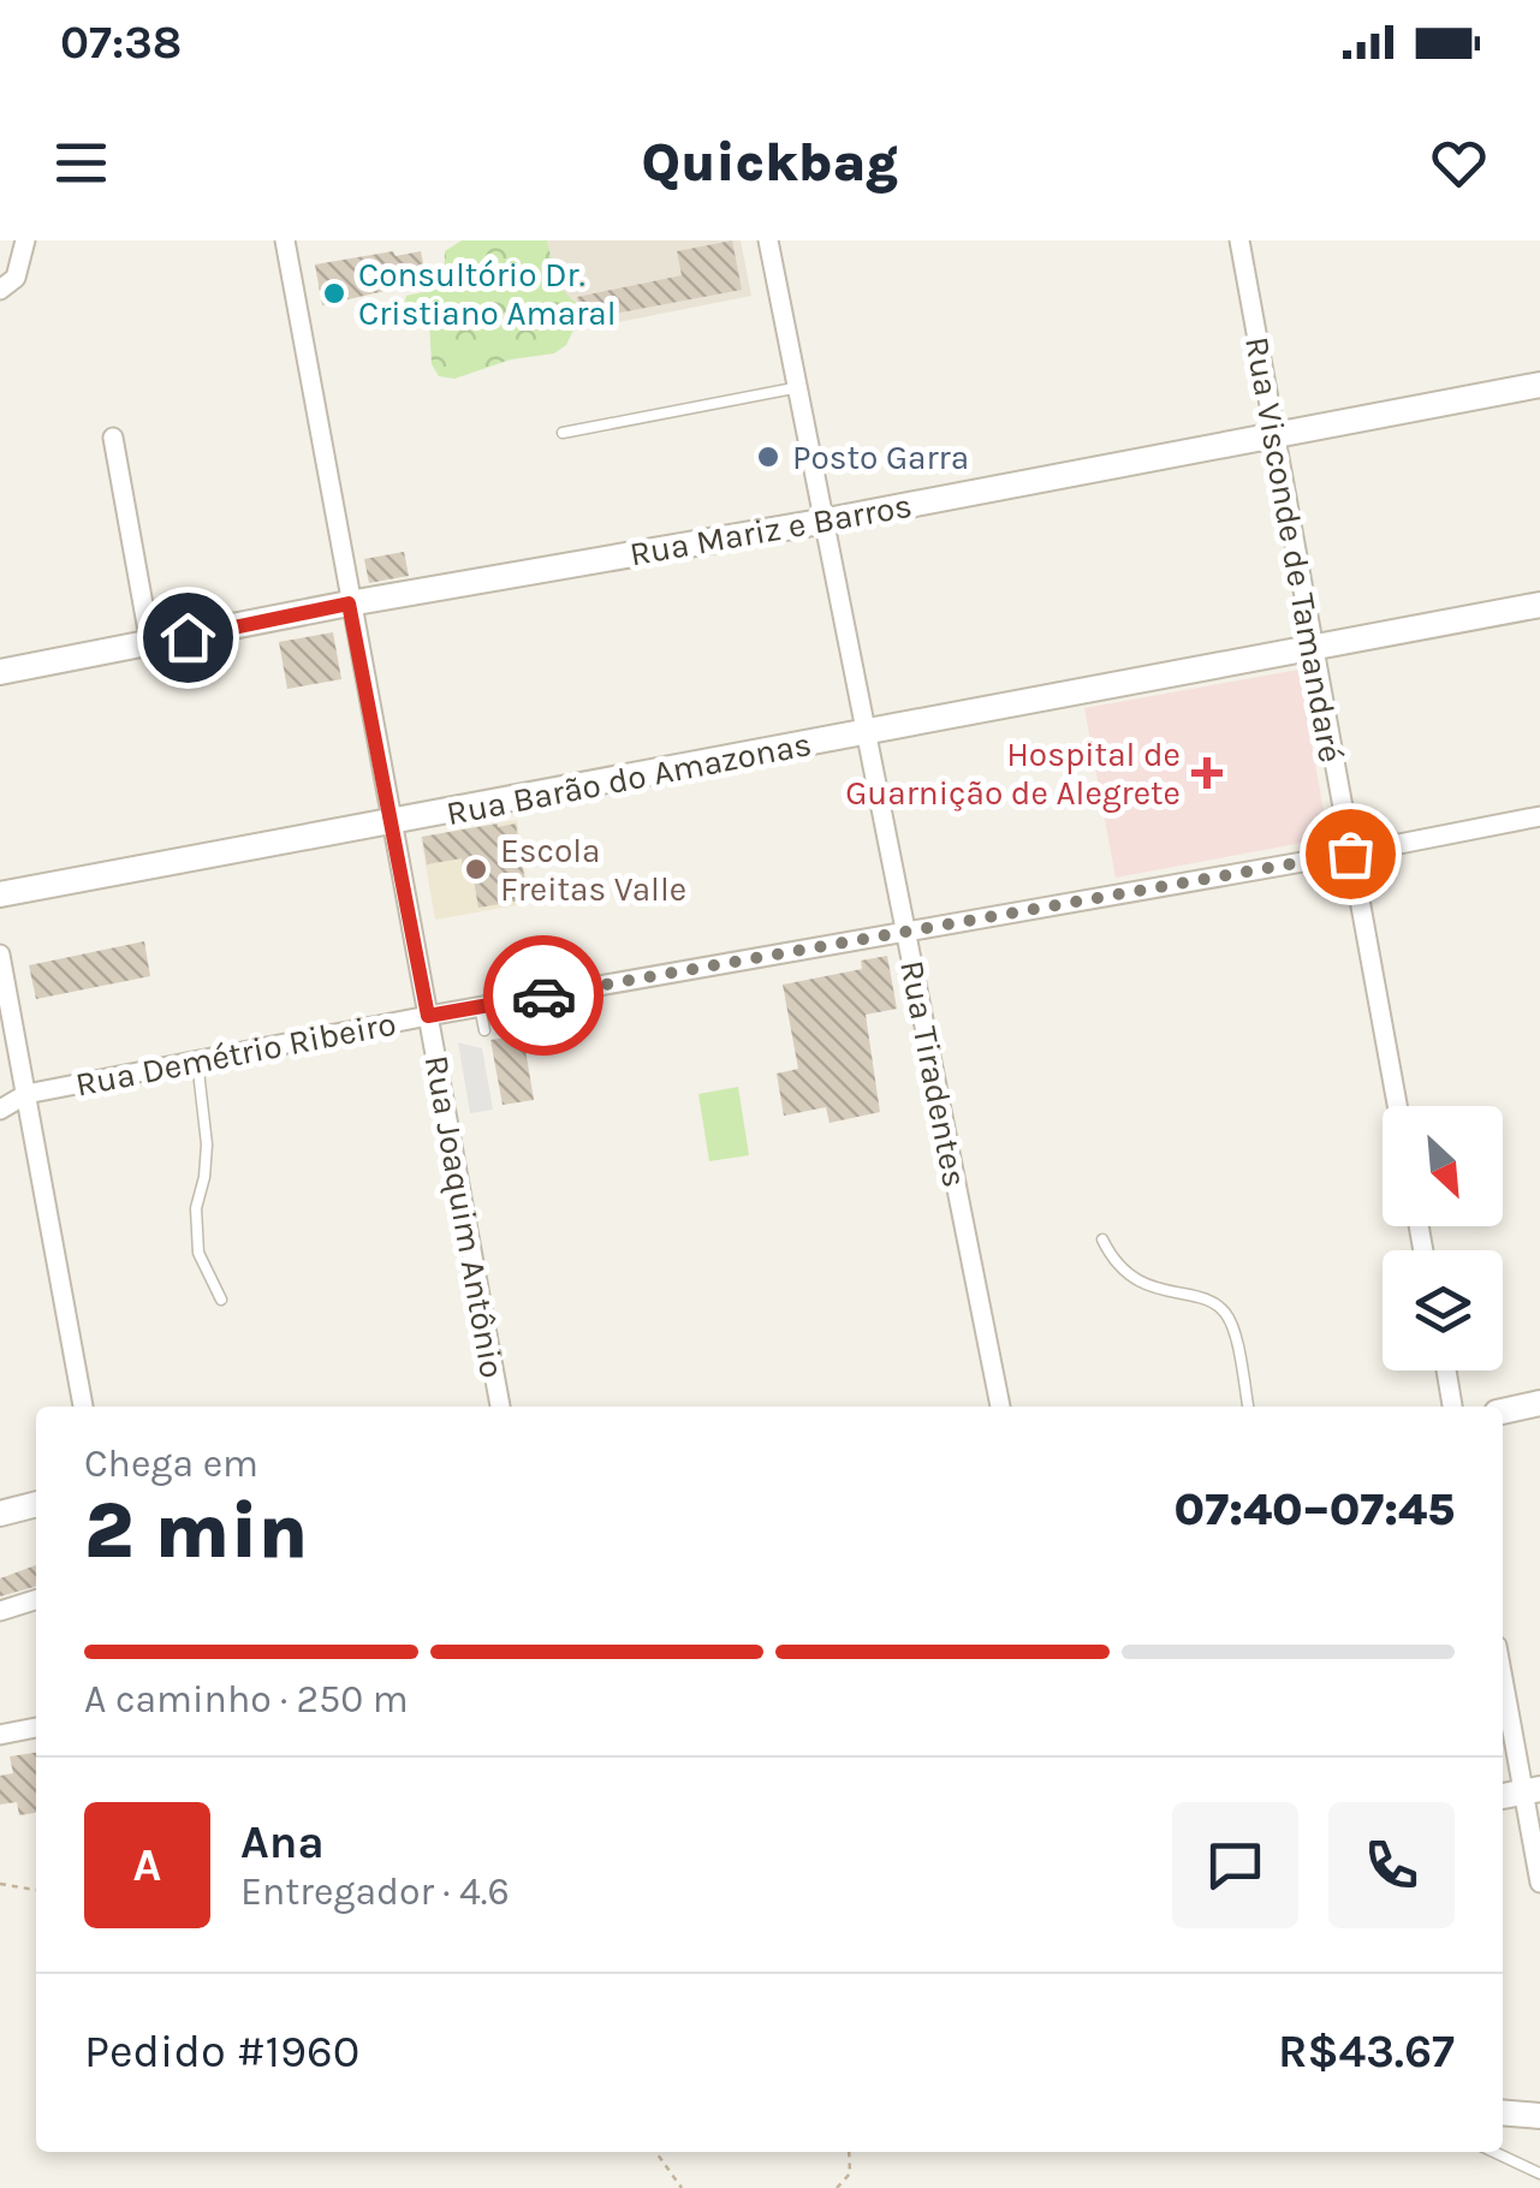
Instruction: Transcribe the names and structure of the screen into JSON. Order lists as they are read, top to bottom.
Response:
{
  "streets": {
    "street": [
      "Rua Mariz e Barros",
      "Rua Visconde de Tamandaré",
      "Rua Barão do Amazonas",
      "Rua Demétrio Ribeiro",
      "Rua Tiradentes",
      "Rua Joaquim Antônio"
    ]
  },
  "crossings": [
    ["Rua Mariz e Barros", "Rua Visconde de Tamandaré"],
    ["Rua Mariz e Barros", "Rua Tiradentes"],
    ["Rua Mariz e Barros", "Rua Joaquim Antônio"],
    ["Rua Visconde de Tamandaré", "Rua Barão do Amazonas"],
    ["Rua Visconde de Tamandaré", "Rua Demétrio Ribeiro"],
    ["Rua Barão do Amazonas", "Rua Tiradentes"],
    ["Rua Barão do Amazonas", "Rua Joaquim Antônio"],
    ["Rua Demétrio Ribeiro", "Rua Tiradentes"],
    ["Rua Demétrio Ribeiro", "Rua Joaquim Antônio"]
  ],
  "places": {
    "other": ["Consultório Dr. Cristiano Amaral", "Posto Garra", "Escola Freitas Valle"],
    "health": ["Hospital de Guarnição de Alegrete"]
  },
  "north": "bottom right",
  "page": {
    "status": "07:38",
    "header": "Quickbag",
    "heading": ["2 min", "Chega em", "07:40–07:45"],
    "panel": [
      "Ana",
      "Entregador · 4.6",
      "Pedido #1960",
      "R$43.67"
    ],
    "bar": "A caminho · 250 m",
    "round": "A"
  }
}
